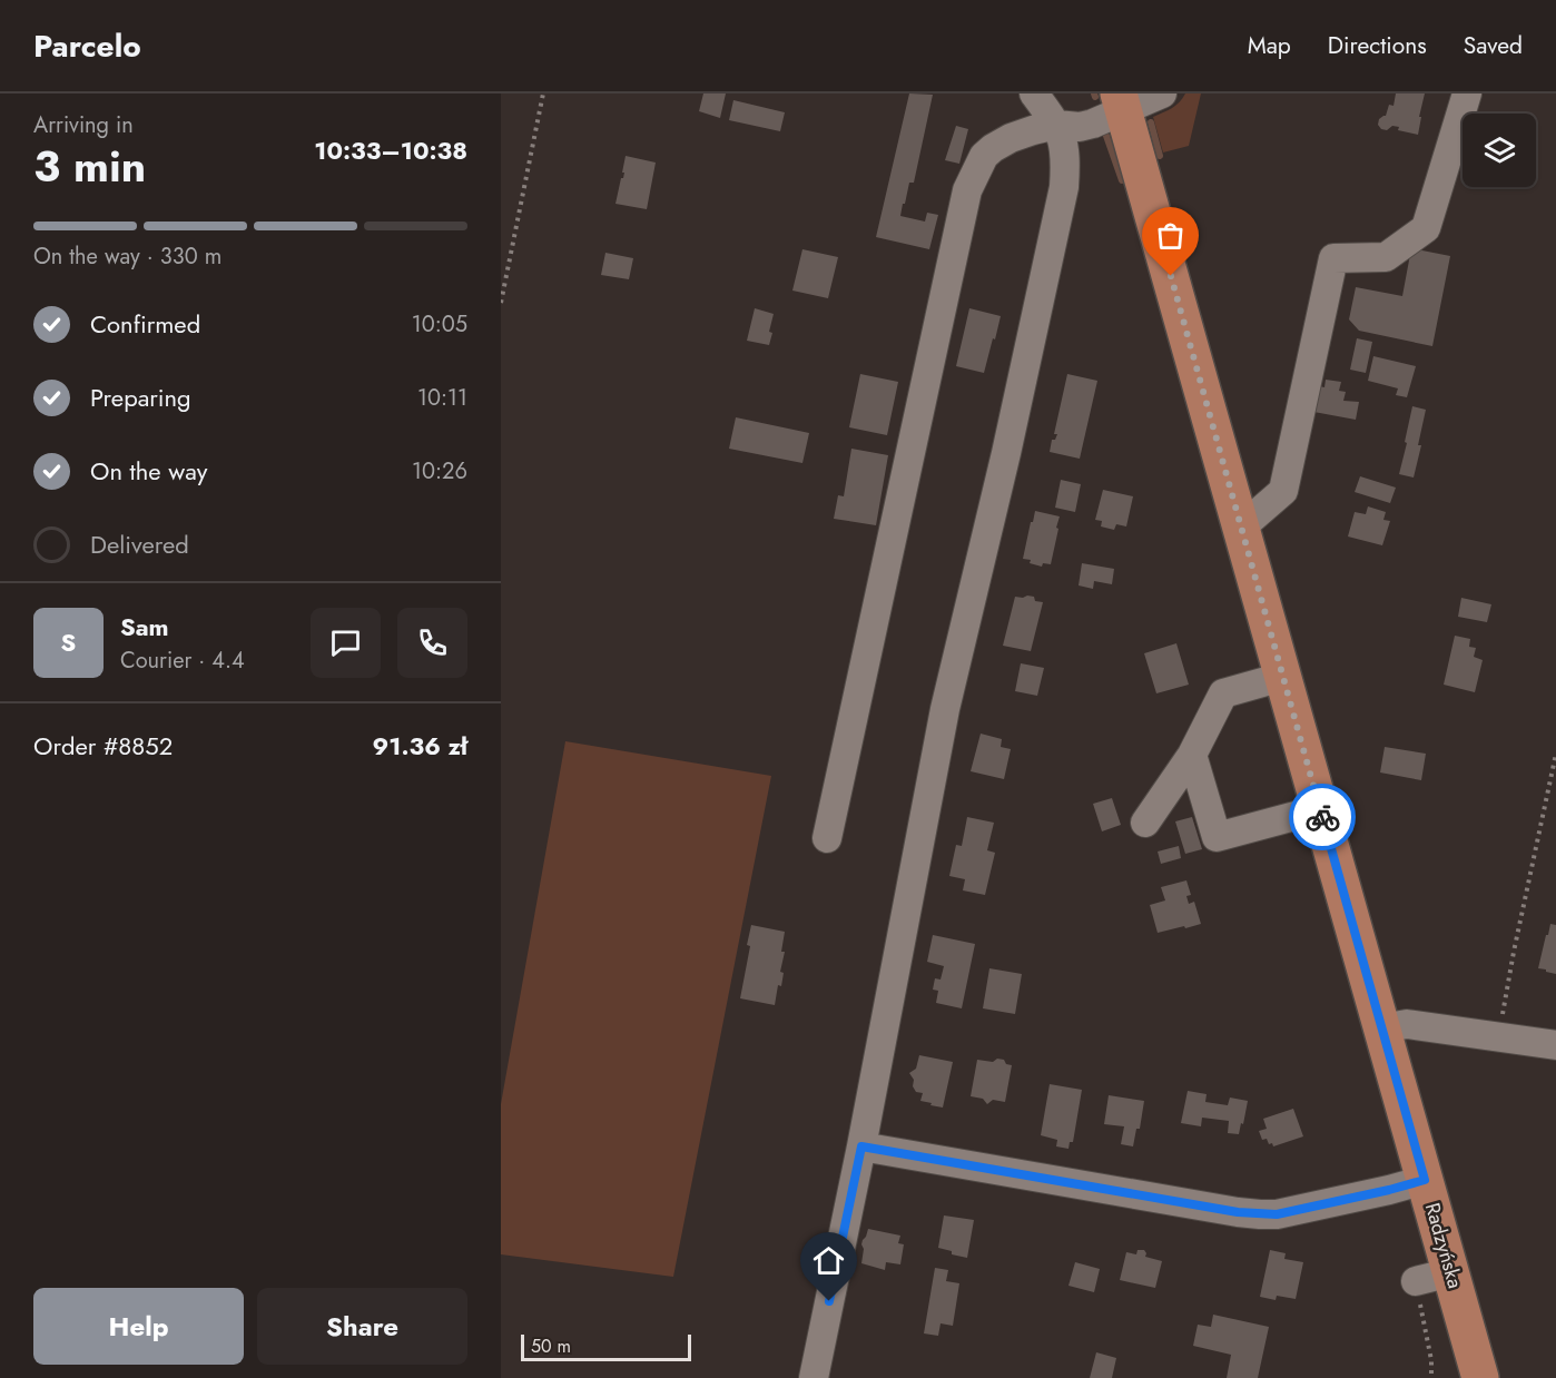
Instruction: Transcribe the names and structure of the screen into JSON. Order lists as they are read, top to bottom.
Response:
{
  "streets": {
    "main road": ["Radzyńska"]
  },
  "scale_bar": "50 m",
  "page": {
    "header": "Parcelo",
    "nav": ["Map", "Directions", "Saved"],
    "heading": ["3 min", "Arriving in", "10:33–10:38"],
    "panel": [
      "Sam",
      "Courier · 4.4",
      "Order #8852",
      "91.36 zł"
    ],
    "bar": "On the way · 330 m",
    "list": [
      ["Confirmed", "10:05"],
      ["Preparing", "10:11"],
      ["On the way", "10:26"],
      "Delivered"
    ],
    "round": "S",
    "buttons": ["Help", "Share"],
    "scale": "50 m"
  }
}
